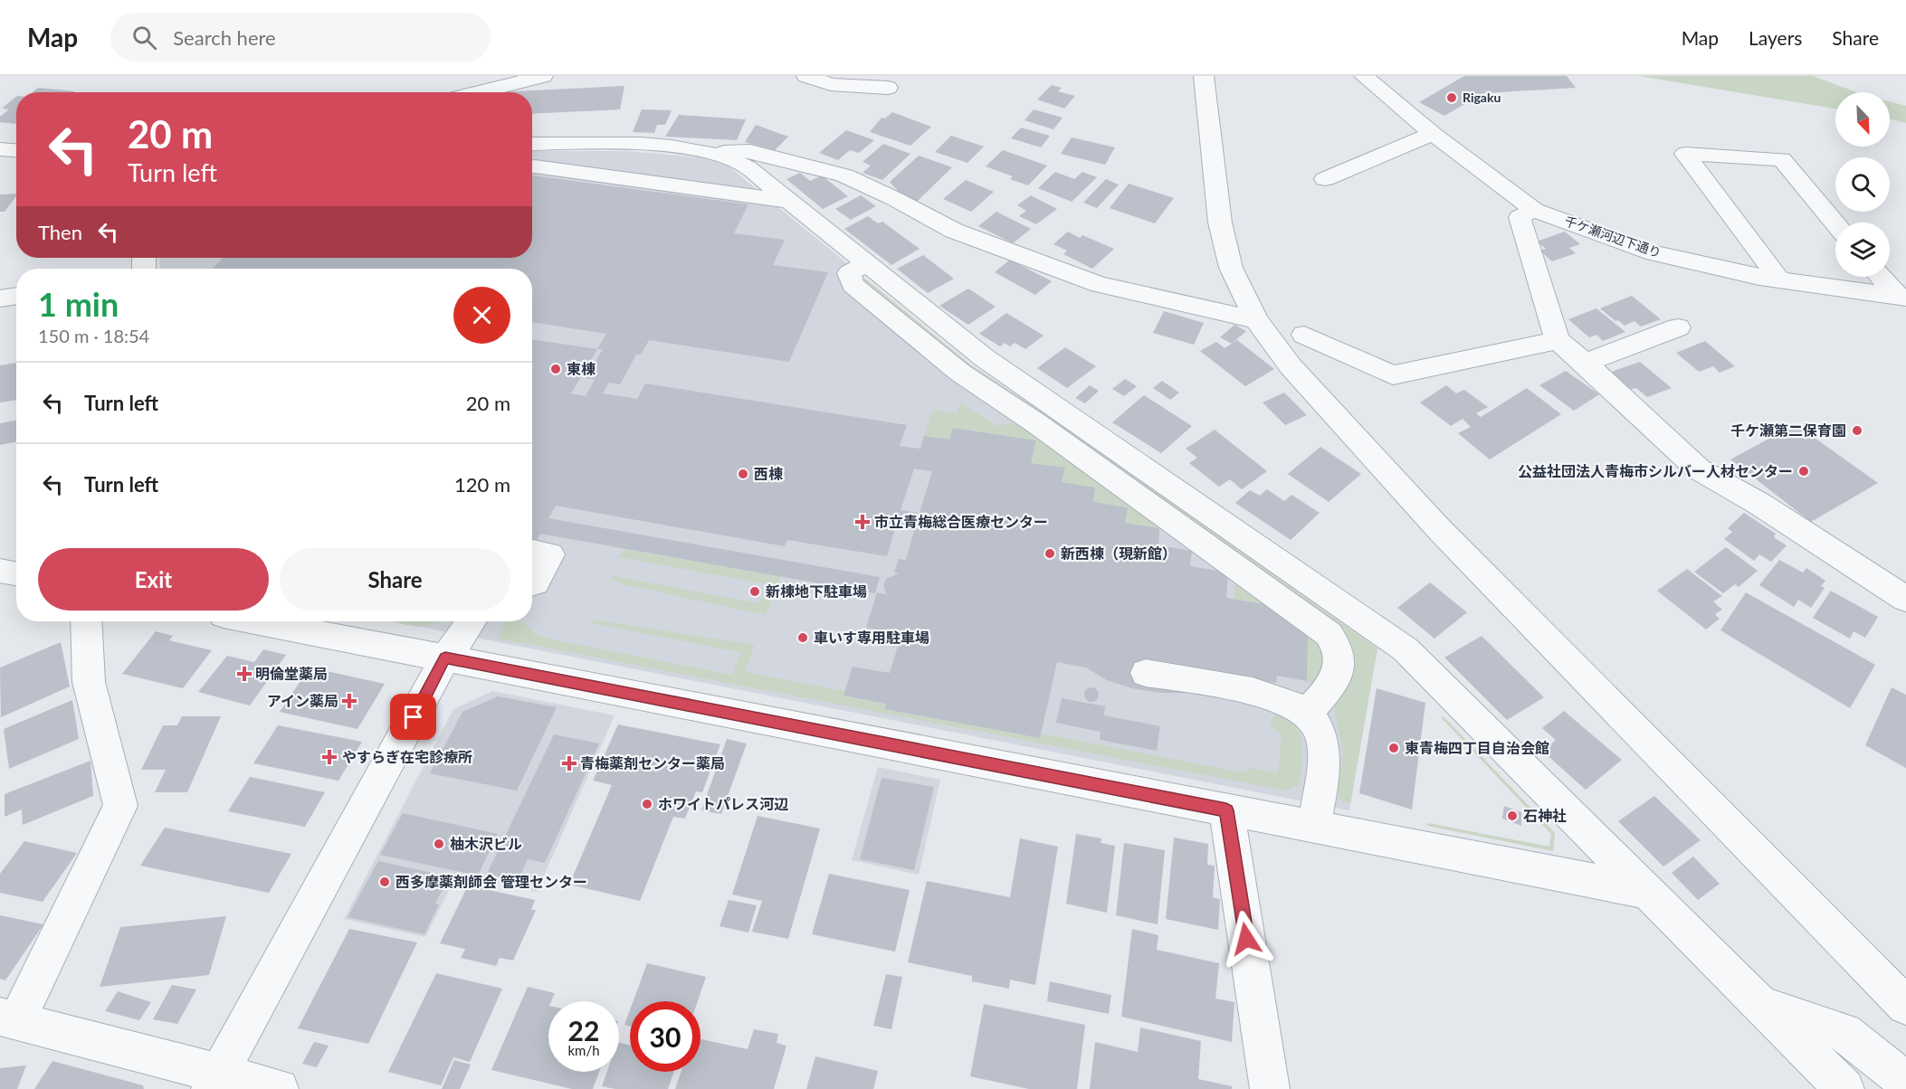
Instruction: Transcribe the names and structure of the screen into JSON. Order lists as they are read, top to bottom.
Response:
{
  "streets": {
    "street": ["千ケ瀬河辺下通り"]
  },
  "places": {
    "other": [
      "Rigaku",
      "東棟",
      "千ケ瀬第二保育園",
      "公益社団法人青梅市シルバー人材センター",
      "西棟",
      "新西棟（現新館）",
      "新棟地下駐車場",
      "車いす専用駐車場",
      "東青梅四丁目自治会館",
      "ホワイトパレス河辺",
      "石神社",
      "柚木沢ビル",
      "西多摩薬剤師会 管理センター"
    ],
    "health": [
      "市立青梅総合医療センター",
      "明倫堂薬局",
      "アイン薬局",
      "やすらぎ在宅診療所",
      "青梅薬剤センター薬局"
    ]
  },
  "north": "bottom right",
  "page": {
    "header": "Map",
    "search": "Search here",
    "nav": ["Map", "Layers", "Share"],
    "turn": ["20 m", "Turn left"],
    "then": "Then",
    "heading": ["1 min", "150 m · 18:54"],
    "list": [
      {
        "name": "Turn left",
        "value": "20 m"
      },
      {
        "name": "Turn left",
        "value": "120 m"
      }
    ],
    "buttons": ["Exit", "Share"],
    "speed": "22 km/h",
    "limit": "30"
  }
}
